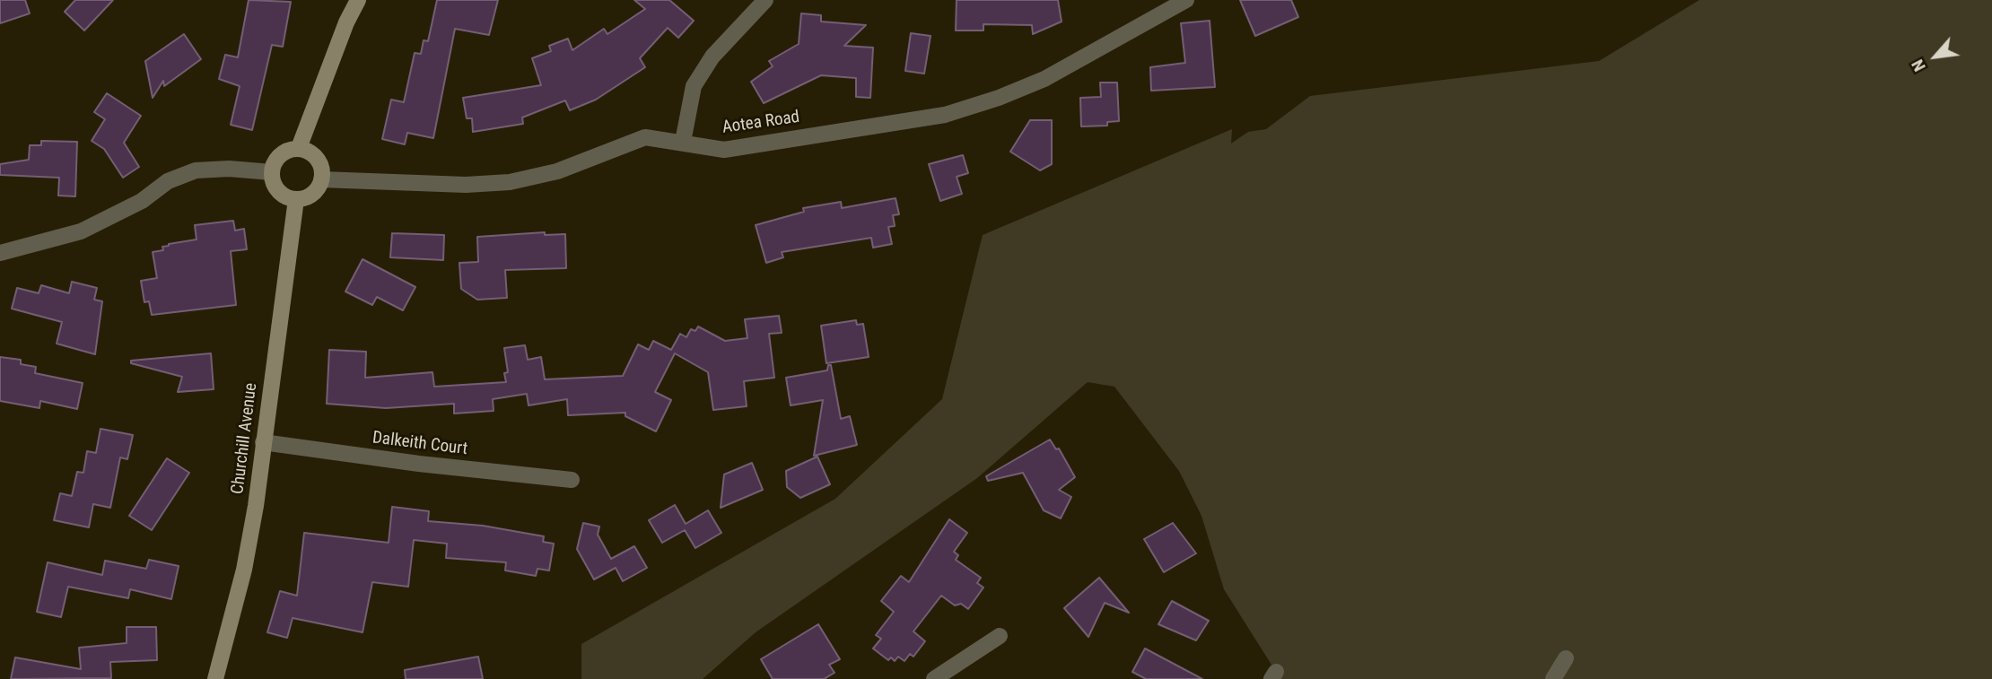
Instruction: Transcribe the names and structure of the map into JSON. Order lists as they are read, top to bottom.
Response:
{
  "streets": {
    "street": ["Aotea Road", "Churchill Avenue", "Dalkeith Court"]
  },
  "crossings": [
    ["Aotea Road", "Churchill Avenue"],
    ["Churchill Avenue", "Dalkeith Court"]
  ],
  "north": "bottom left"
}
